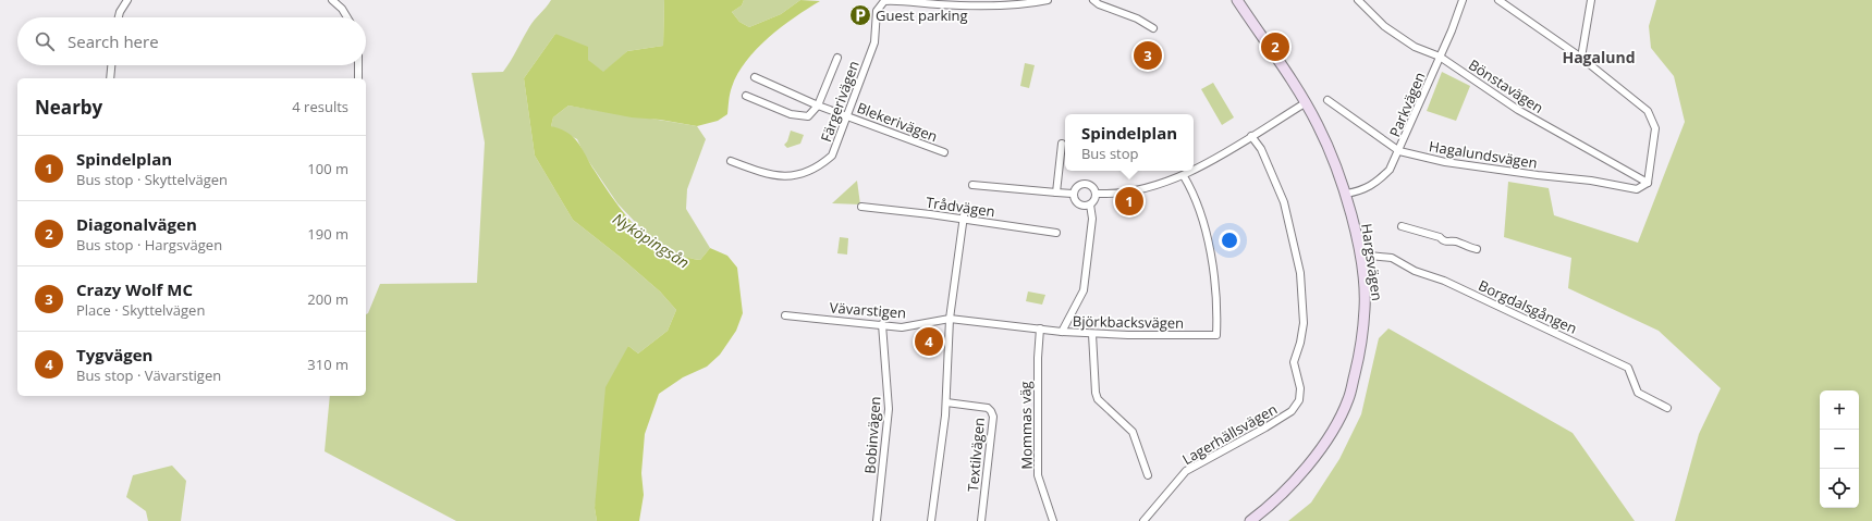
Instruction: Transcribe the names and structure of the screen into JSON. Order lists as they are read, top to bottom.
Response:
{
  "streets": {
    "street": [
      "Bönstavägen",
      "Färgerivägen",
      "Parkvägen",
      "Blekerivägen",
      "Hagalundsvägen",
      "Trådvägen",
      "Hargsvägen",
      "Borgdalsgången",
      "Vävarstigen",
      "Björkbacksvägen",
      "Mommas väg",
      "Lagerhällsvägen",
      "Bobinvägen",
      "Textilvägen"
    ]
  },
  "crossings": [
    ["Bönstavägen", "Parkvägen"],
    ["Bönstavägen", "Hagalundsvägen"],
    ["Färgerivägen", "Blekerivägen"],
    ["Parkvägen", "Hagalundsvägen"],
    ["Parkvägen", "Hargsvägen"],
    ["Hargsvägen", "Borgdalsgången"],
    ["Vävarstigen", "Björkbacksvägen"],
    ["Vävarstigen", "Mommas väg"],
    ["Vävarstigen", "Bobinvägen"],
    ["Björkbacksvägen", "Mommas väg"]
  ],
  "districts": ["Hagalund"],
  "water": ["Nyköpingsån"],
  "places": {
    "parking": ["Guest parking"]
  },
  "page": {
    "search": "Search here",
    "pins": [
      "2",
      "3",
      "1",
      "4"
    ],
    "heading": ["Nearby", "4 results"],
    "popup": ["Spindelplan", "Bus stop"],
    "list": [
      {
        "mark": "1",
        "name": "Spindelplan",
        "note": "Bus stop · Skyttelvägen",
        "value": "100 m"
      },
      {
        "mark": "2",
        "name": "Diagonalvägen",
        "note": "Bus stop · Hargsvägen",
        "value": "190 m"
      },
      {
        "mark": "3",
        "name": "Crazy Wolf MC",
        "note": "Place · Skyttelvägen",
        "value": "200 m"
      },
      {
        "mark": "4",
        "name": "Tygvägen",
        "note": "Bus stop · Vävarstigen",
        "value": "310 m"
      }
    ],
    "map_buttons": ["+", "−"]
  }
}
